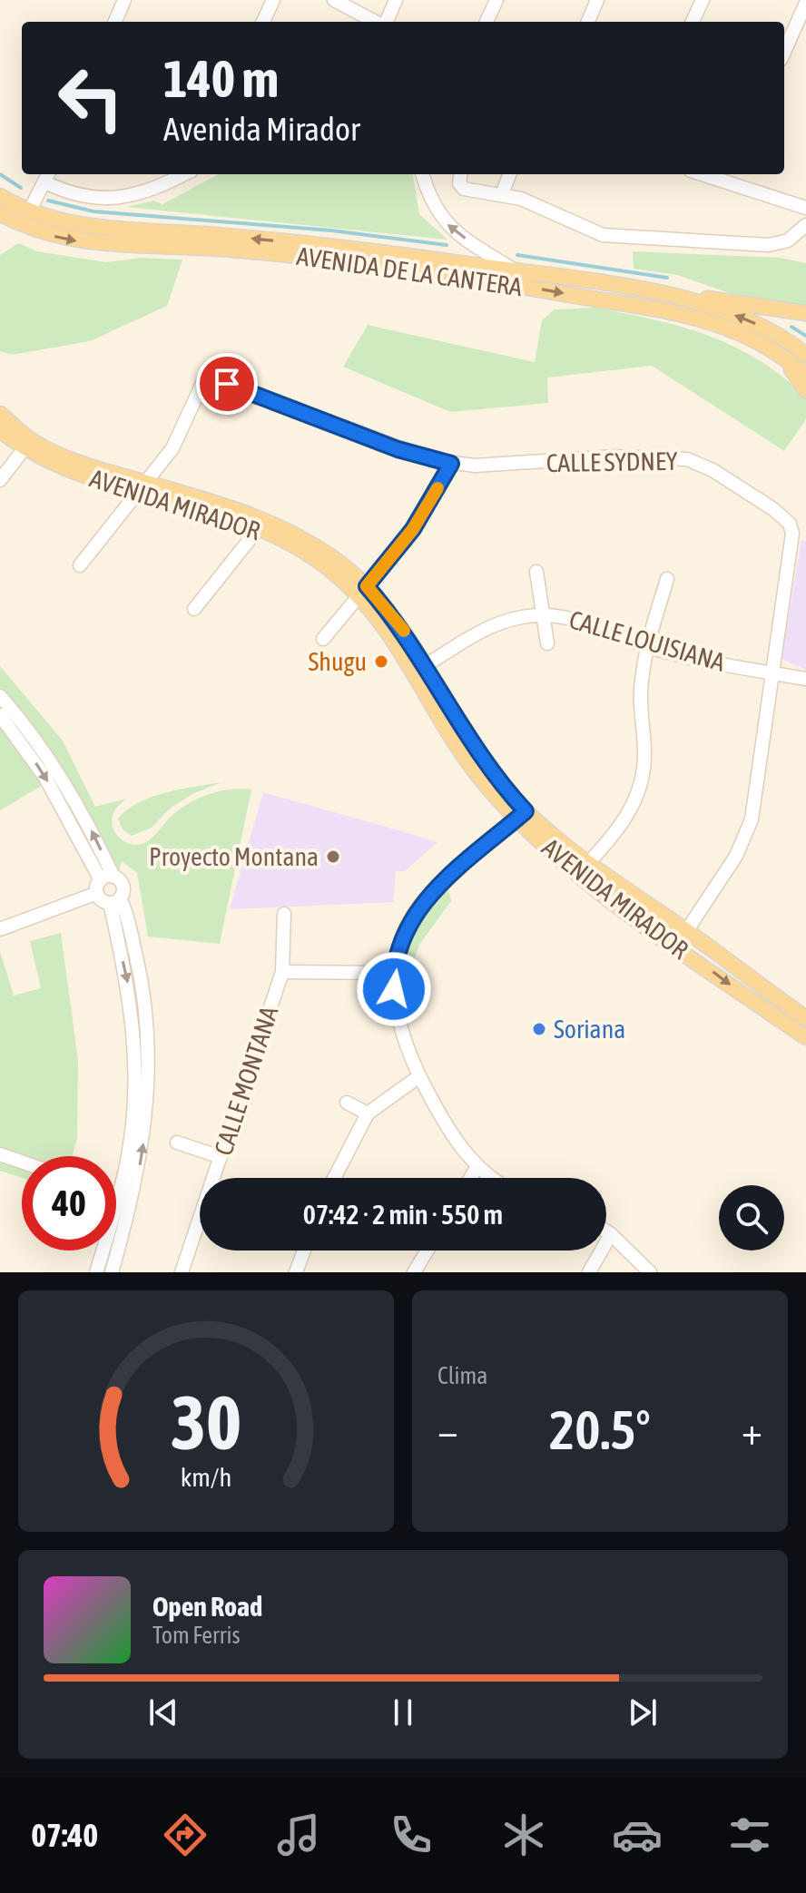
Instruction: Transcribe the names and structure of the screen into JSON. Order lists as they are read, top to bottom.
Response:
{
  "streets": {
    "main road": ["AVENIDA DE LA CANTERA", "AVENIDA MIRADOR"],
    "street": ["CALLE SYDNEY", "CALLE LOUISIANA", "CALLE MONTANA"]
  },
  "crossings": [
    ["CALLE SYDNEY", "AVENIDA MIRADOR"],
    ["CALLE SYDNEY", "CALLE LOUISIANA"],
    ["AVENIDA MIRADOR", "CALLE LOUISIANA"]
  ],
  "places": ["Shugu", "Proyecto Montana", "Soriana"],
  "page": {
    "turn": ["140 m", "Avenida Mirador"],
    "limit": "40",
    "trip": "07:42 · 2 min · 550 m",
    "tile": "Clima",
    "heat": ["−", "20.5°", "+"],
    "song": ["Open Road", "Tom Ferris"],
    "tabs": "07:40",
    "gauge": ["30", "km/h"]
  }
}
